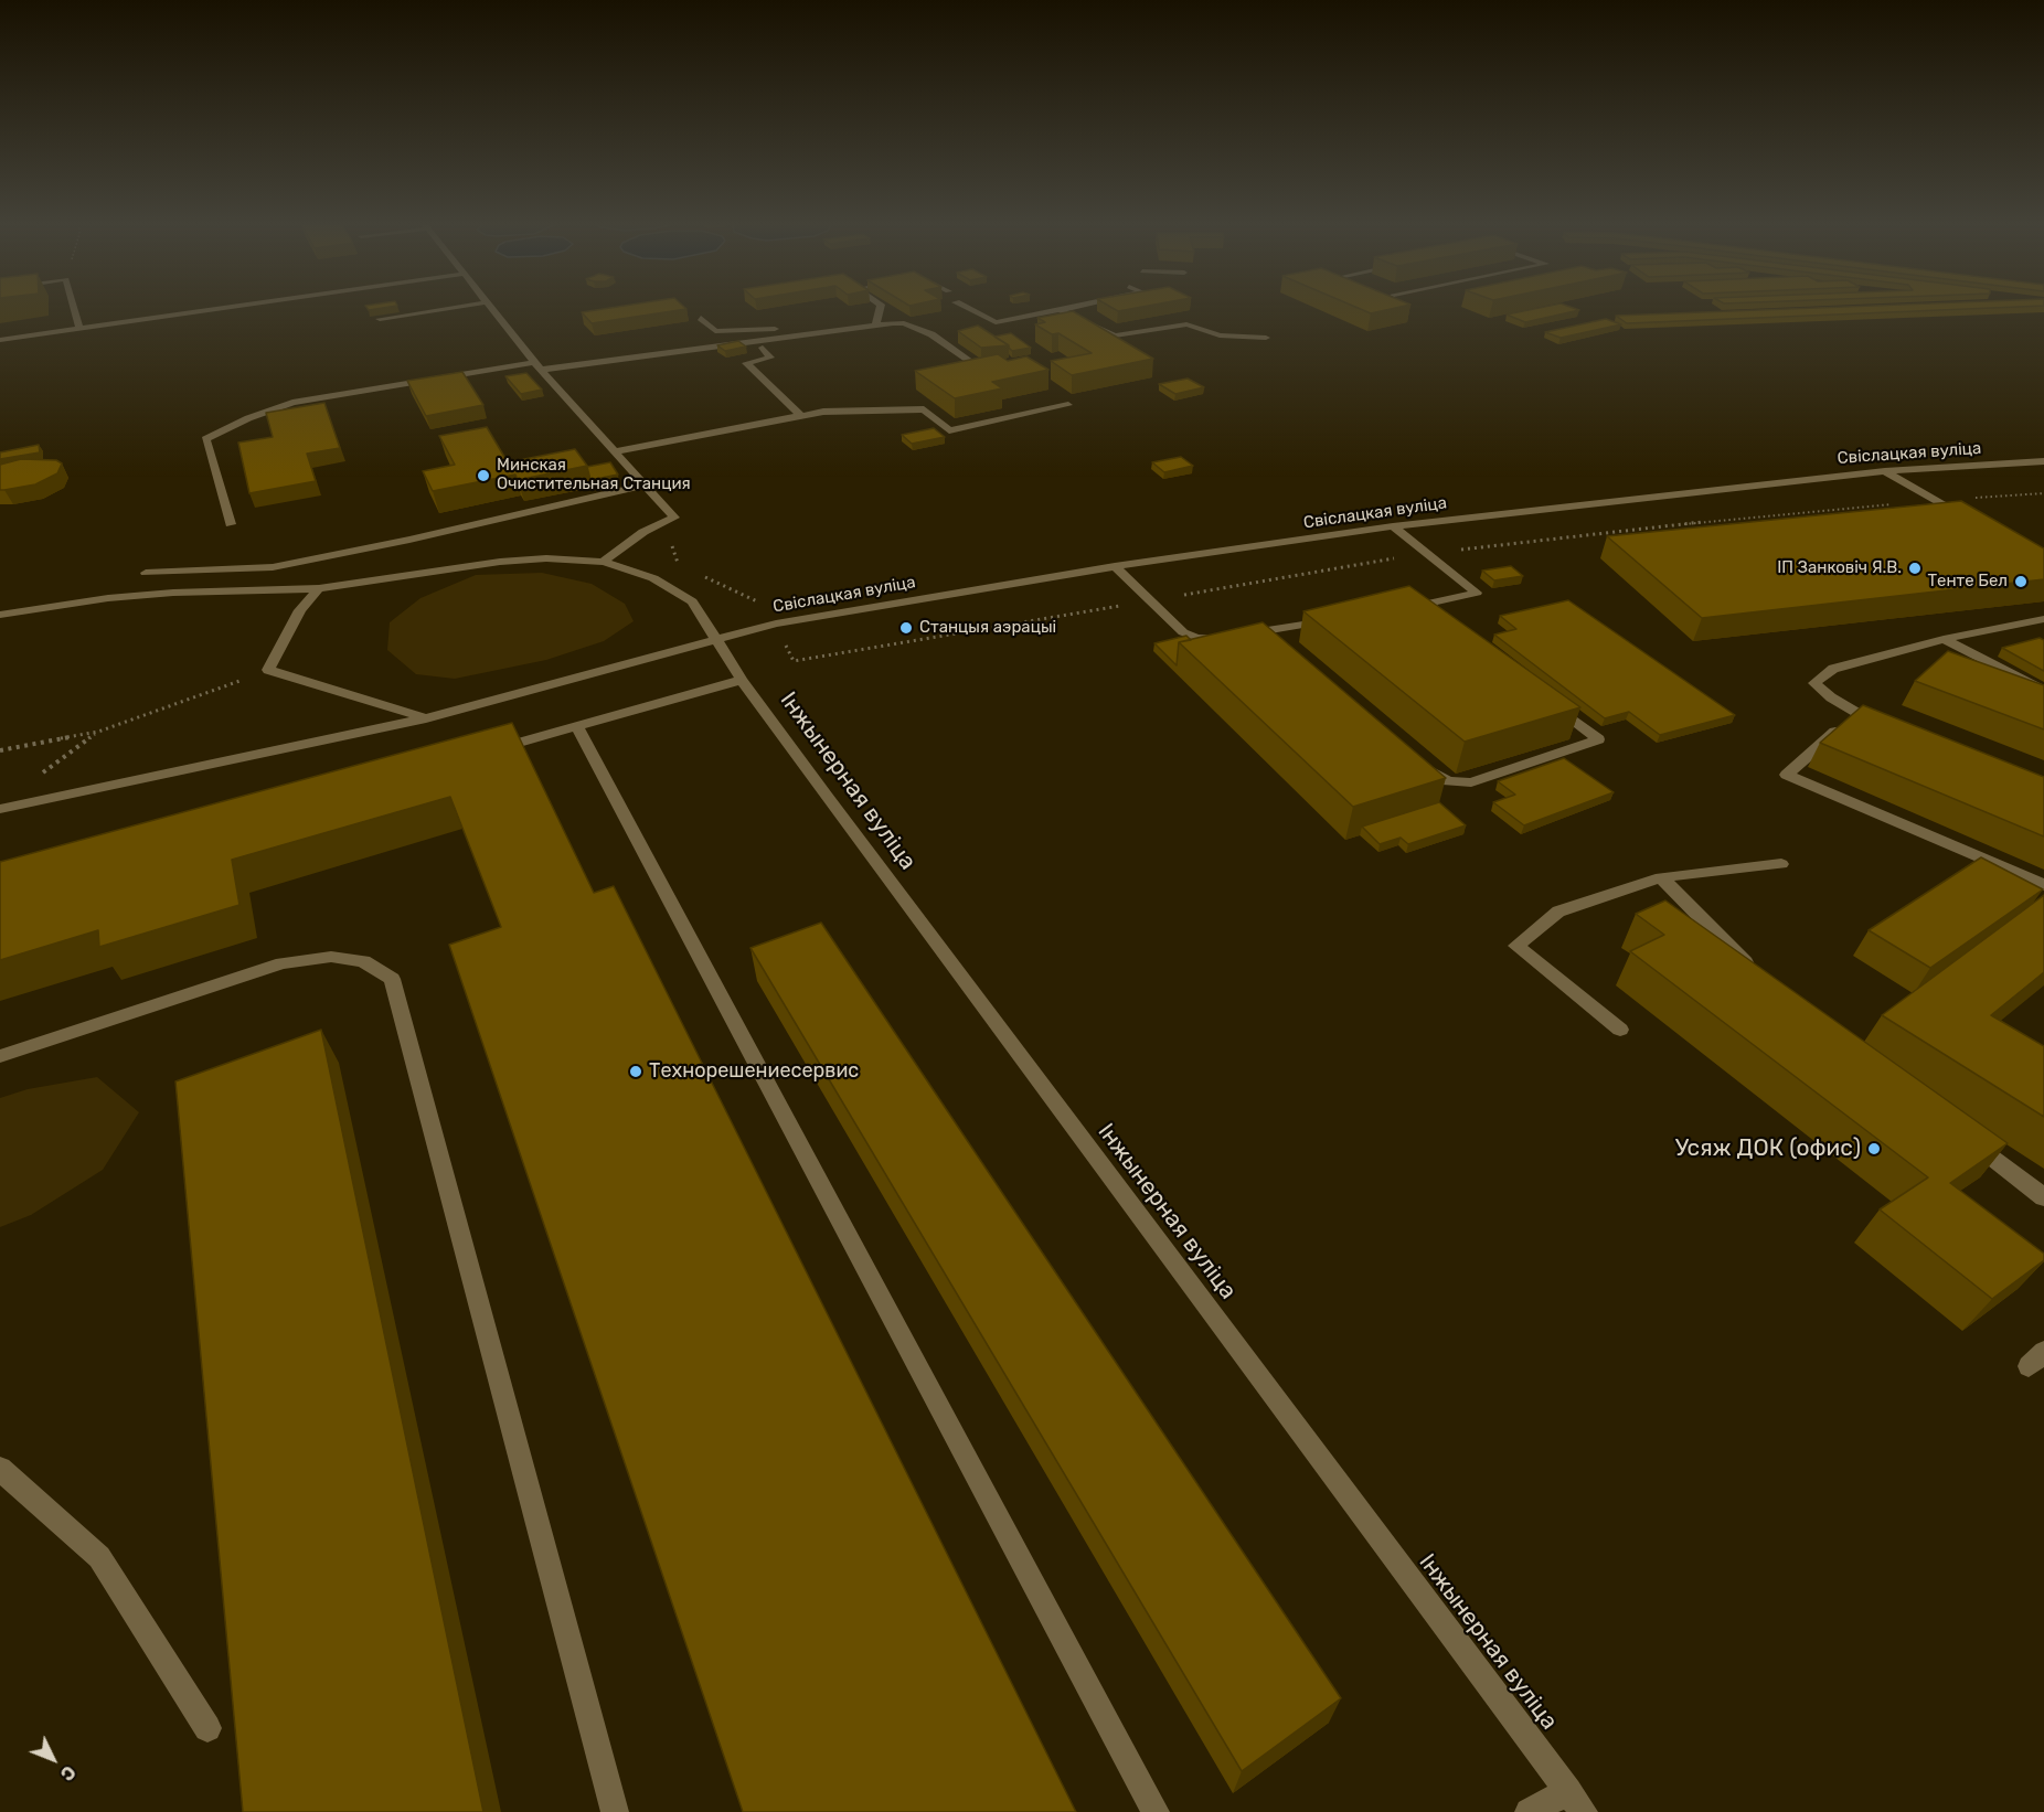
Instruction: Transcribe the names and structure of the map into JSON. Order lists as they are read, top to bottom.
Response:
{
  "streets": {
    "street": ["Свіслацкая вуліца", "Інжынерная вуліца"]
  },
  "crossings": [
    ["Свіслацкая вуліца", "Інжынерная вуліца"]
  ],
  "places": [
    "Минская Очистительная Станция",
    "ІП Занковіч Я.В.",
    "Тенте Бел",
    "Станцыя аэрацыі",
    "Технорешениесервис",
    "Усяж ДОК (офис)"
  ],
  "north": "bottom right"
}
